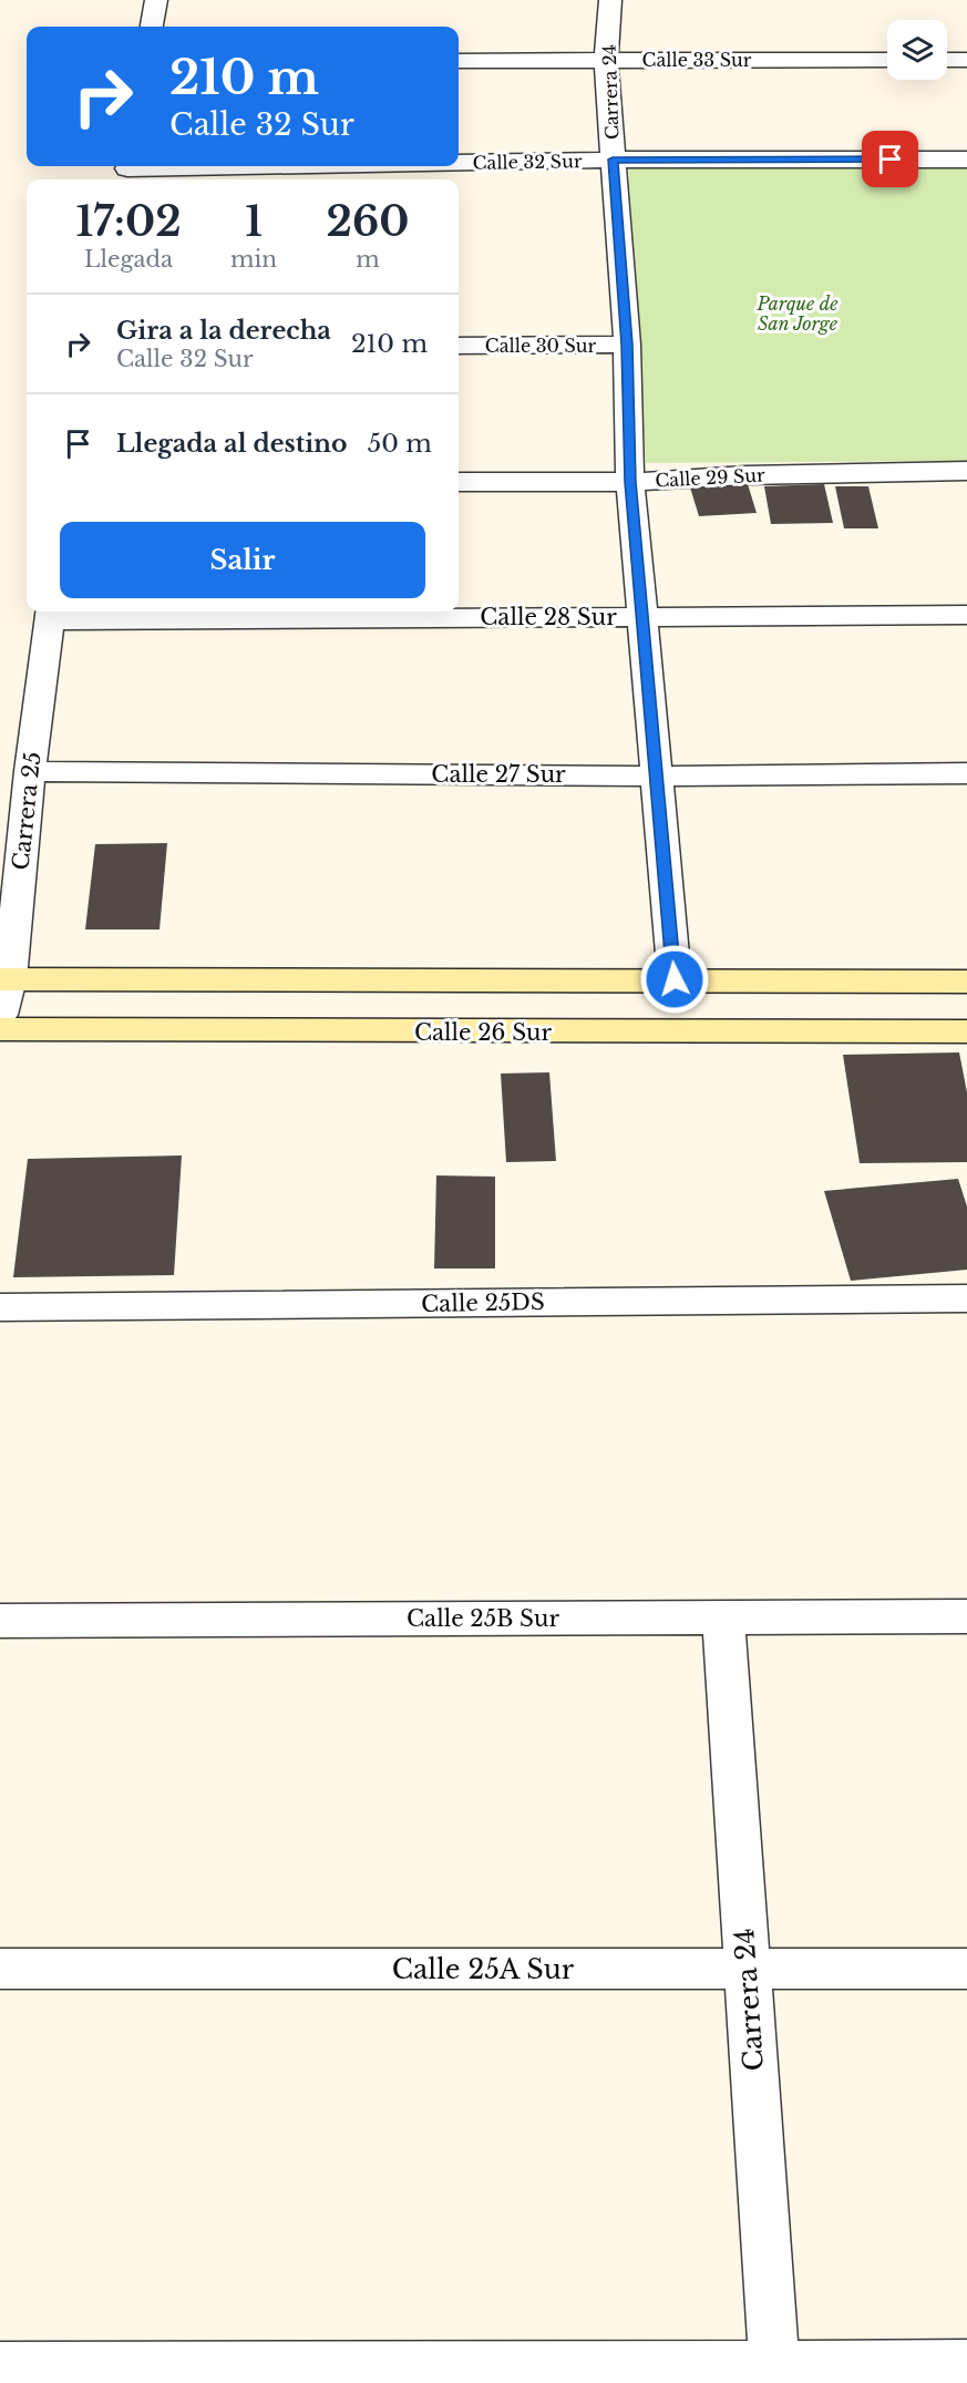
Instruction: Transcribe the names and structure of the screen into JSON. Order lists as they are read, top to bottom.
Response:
{
  "streets": {
    "street": [
      "Calle 33 Sur",
      "Carrera 24",
      "Calle 32 Sur",
      "Calle 30 Sur",
      "Calle 29 Sur",
      "Calle 28 Sur",
      "Calle 27 Sur",
      "Carrera 25",
      "Calle 26 Sur",
      "Calle 25DS",
      "Calle 25B Sur",
      "Calle 25A Sur"
    ]
  },
  "crossings": [
    ["Calle 33 Sur", "Carrera 24"],
    ["Carrera 24", "Calle 32 Sur"],
    ["Carrera 24", "Calle 30 Sur"],
    ["Carrera 24", "Calle 29 Sur"],
    ["Carrera 24", "Calle 28 Sur"],
    ["Carrera 24", "Calle 27 Sur"],
    ["Carrera 24", "Calle 25B Sur"],
    ["Carrera 24", "Calle 25A Sur"],
    ["Calle 28 Sur", "Carrera 25"],
    ["Calle 27 Sur", "Carrera 25"]
  ],
  "parks": ["Parque de San Jorge"],
  "page": {
    "turn": ["210 m", "Calle 32 Sur"],
    "eta": [
      "17:02",
      "Llegada",
      "1",
      "min",
      "260",
      "m"
    ],
    "list": [
      {
        "name": "Gira a la derecha",
        "note": "Calle 32 Sur",
        "value": "210 m"
      },
      {
        "name": "Llegada al destino",
        "value": "50 m"
      }
    ],
    "buttons": "Salir"
  }
}
